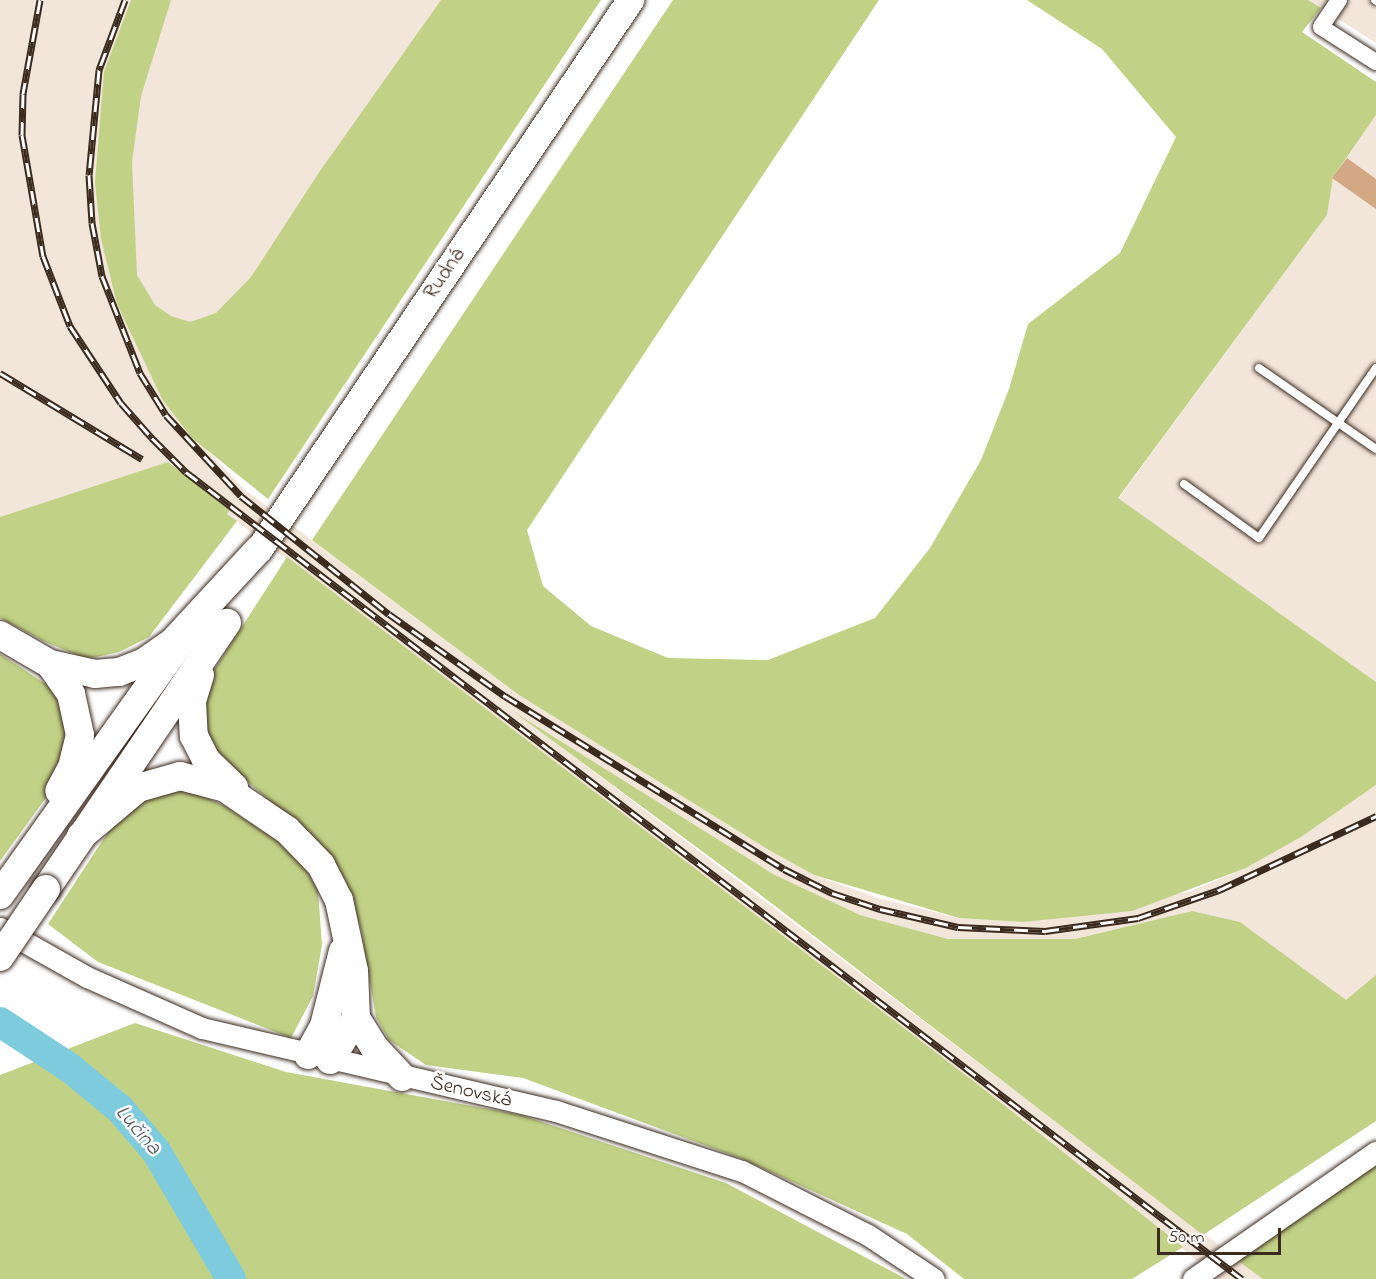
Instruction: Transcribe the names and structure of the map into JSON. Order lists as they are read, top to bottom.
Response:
{
  "streets": {
    "main road": ["Rudná"],
    "street": ["Šenovská"]
  },
  "water": ["Lučina"],
  "scale_bar": "50 m"
}
